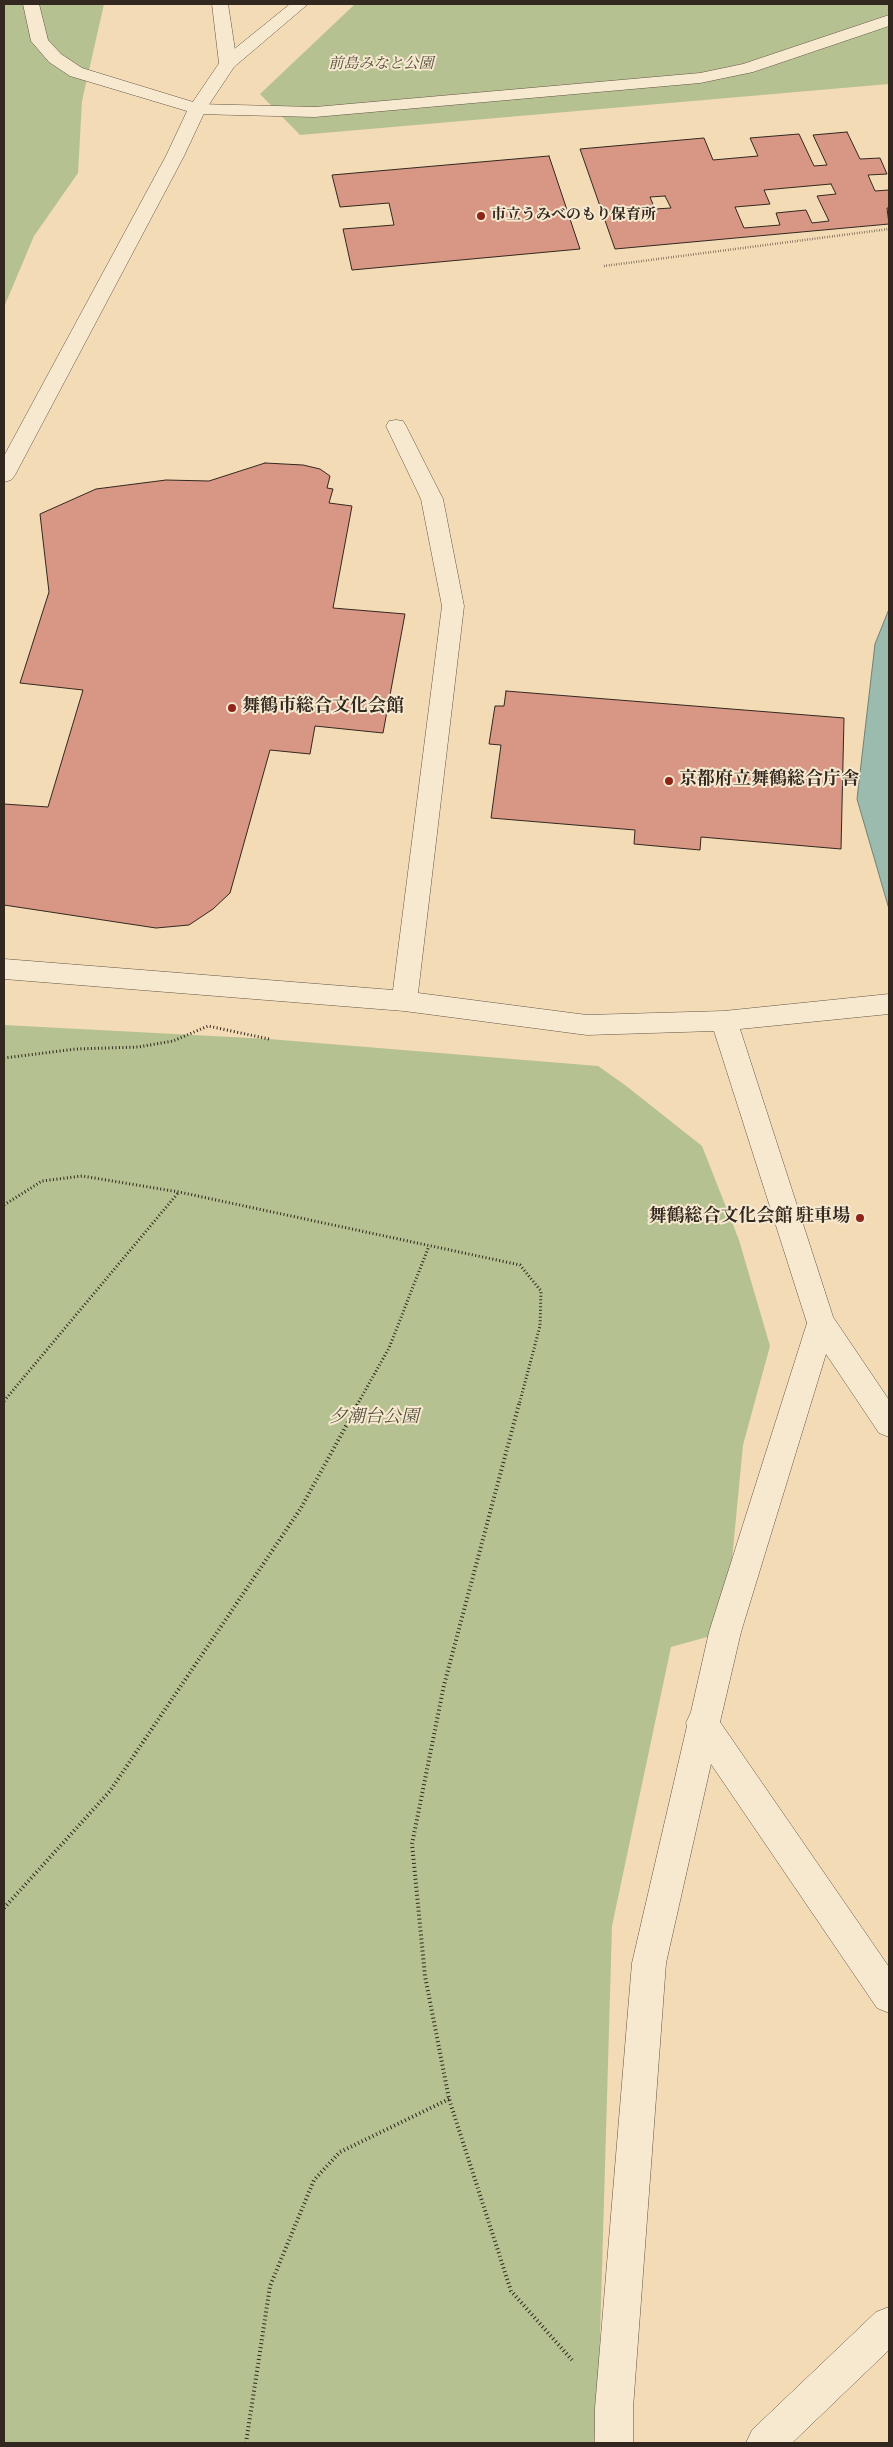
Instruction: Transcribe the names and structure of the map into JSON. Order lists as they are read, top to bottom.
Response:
{
  "parks": ["前島みなと公園", "夕潮台公園"],
  "places": [
    "市立うみべのもり保育所",
    "舞鶴市総合文化会館",
    "京都府立舞鶴総合庁舎",
    "舞鶴総合文化会館 駐車場"
  ]
}
